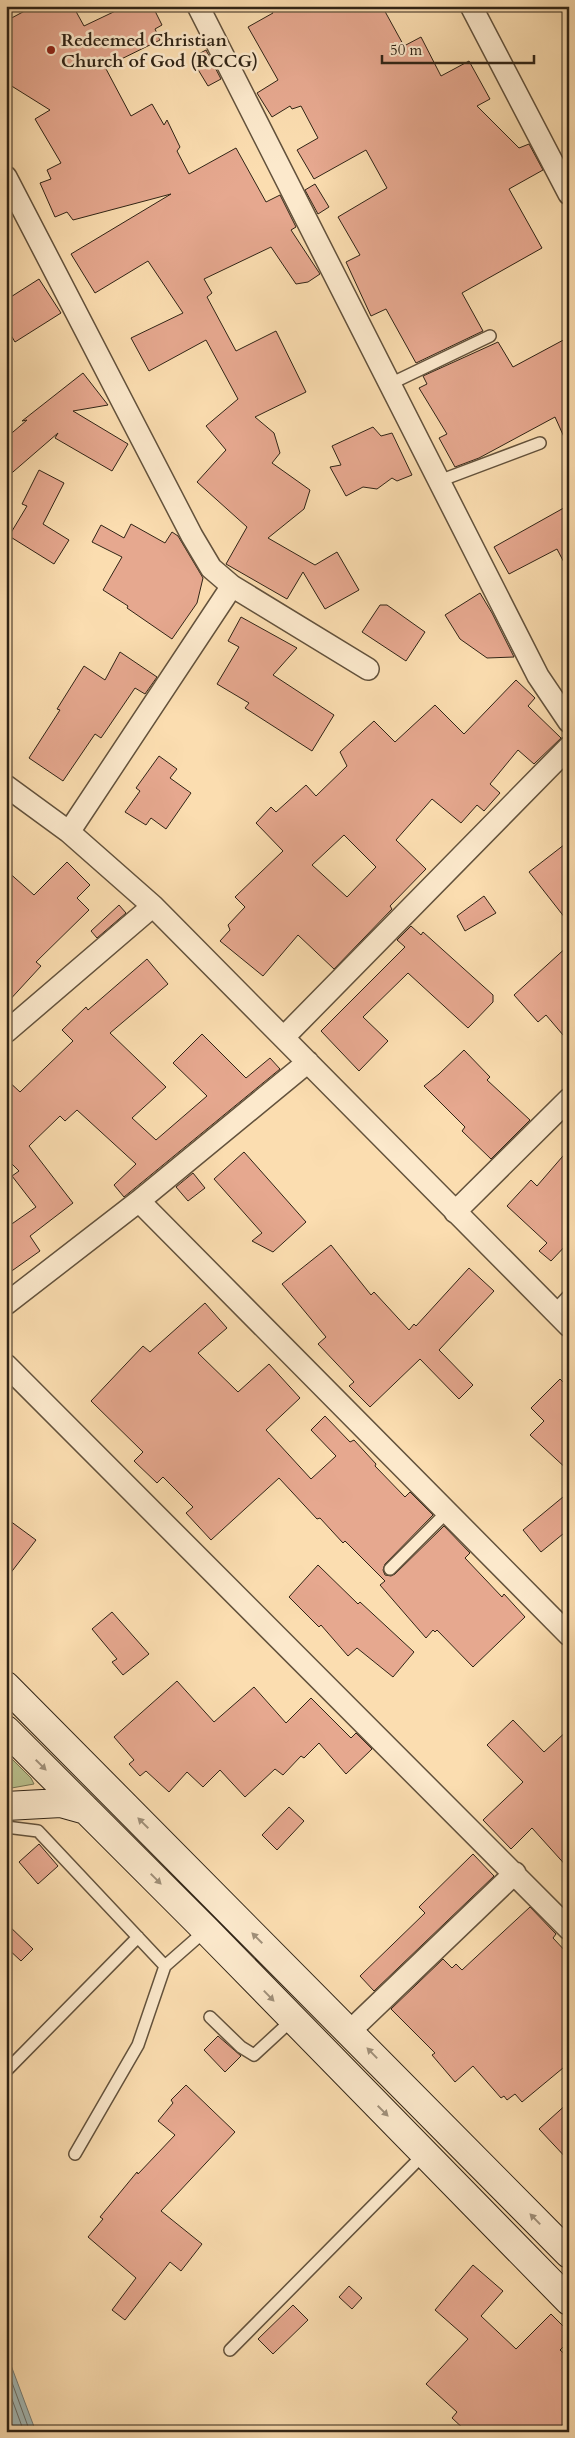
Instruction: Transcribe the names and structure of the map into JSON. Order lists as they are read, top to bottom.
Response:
{
  "places": ["Redeemed Christian Church of God (RCCG)"],
  "scale_bar": "50 m"
}
